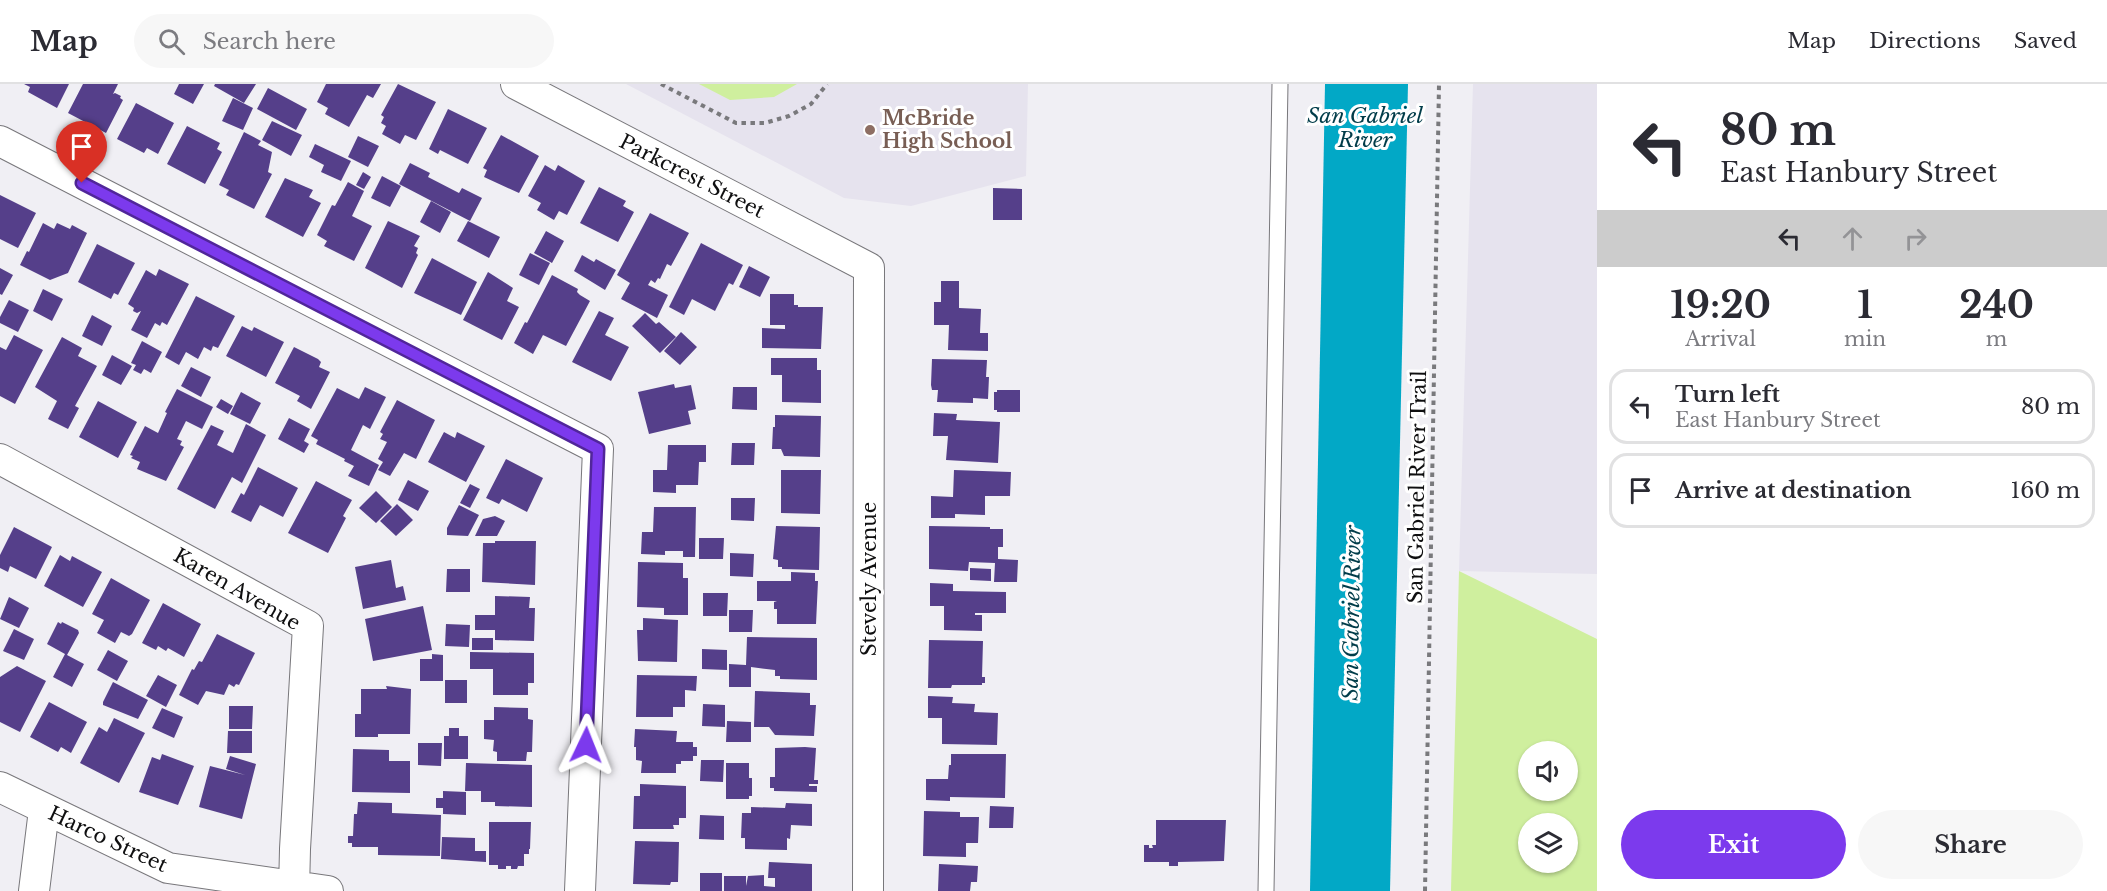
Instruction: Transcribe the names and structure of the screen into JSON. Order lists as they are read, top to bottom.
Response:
{
  "streets": {
    "street": [
      "Parkcrest Street",
      "Stevely Avenue",
      "Karen Avenue",
      "Harco Street"
    ],
    "path": ["San Gabriel River Trail"]
  },
  "crossings": [
    ["Parkcrest Street", "Stevely Avenue"],
    ["Karen Avenue", "Harco Street"]
  ],
  "water": ["San Gabriel River"],
  "places": ["McBride High School"],
  "page": {
    "header": "Map",
    "search": "Search here",
    "nav": ["Map", "Directions", "Saved"],
    "turn": ["80 m", "East Hanbury Street"],
    "eta": [
      "19:20",
      "Arrival",
      "1",
      "min",
      "240",
      "m"
    ],
    "list": [
      {
        "name": "Turn left",
        "note": "East Hanbury Street",
        "value": "80 m"
      },
      {
        "name": "Arrive at destination",
        "value": "160 m"
      }
    ],
    "buttons": ["Exit", "Share"]
  }
}
